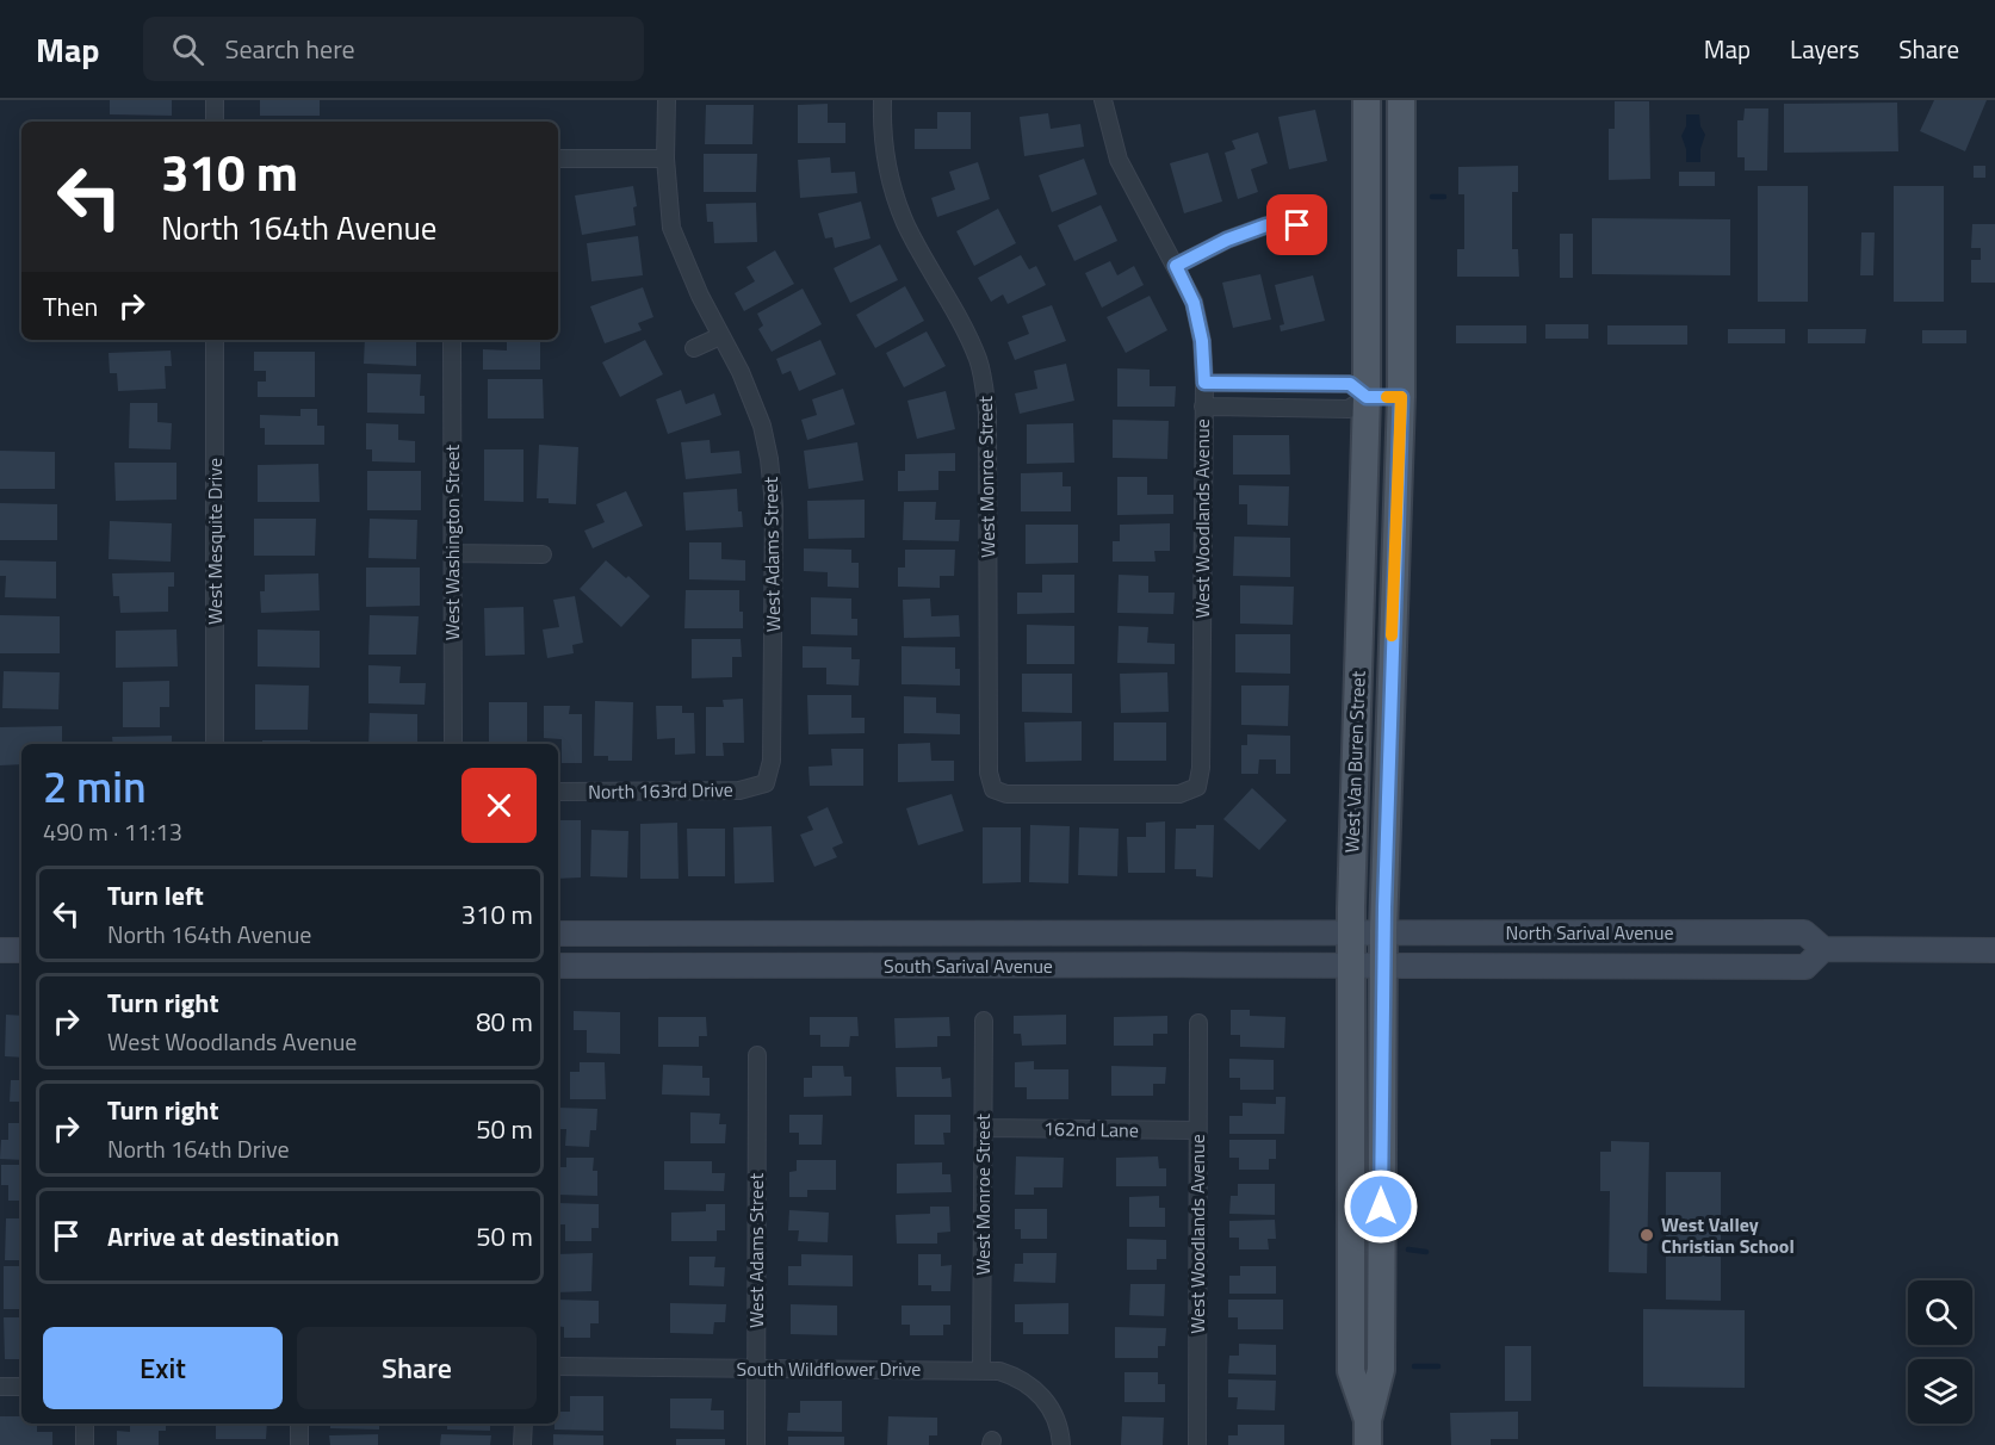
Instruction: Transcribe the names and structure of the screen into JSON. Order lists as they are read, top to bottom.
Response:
{
  "streets": {
    "main road": ["West Van Buren Street", "North Sarival Avenue", "South Sarival Avenue"],
    "street": [
      "West Monroe Street",
      "West Woodlands Avenue",
      "West Mesquite Drive",
      "West Washington Street",
      "West Adams Street",
      "North 163rd Drive",
      "162nd Lane",
      "South Wildflower Drive"
    ]
  },
  "crossings": [
    ["West Monroe Street", "West Woodlands Avenue"],
    ["West Monroe Street", "162nd Lane"],
    ["West Monroe Street", "South Wildflower Drive"],
    ["West Woodlands Avenue", "162nd Lane"],
    ["West Adams Street", "North 163rd Drive"],
    ["West Adams Street", "South Wildflower Drive"],
    ["West Van Buren Street", "North Sarival Avenue"],
    ["West Van Buren Street", "South Sarival Avenue"],
    ["North Sarival Avenue", "South Sarival Avenue"]
  ],
  "places": ["West Valley Christian School"],
  "page": {
    "header": "Map",
    "search": "Search here",
    "nav": ["Map", "Layers", "Share"],
    "turn": ["310 m", "North 164th Avenue"],
    "then": "Then",
    "heading": ["2 min", "490 m · 11:13"],
    "list": [
      {
        "name": "Turn left",
        "note": "North 164th Avenue",
        "value": "310 m"
      },
      {
        "name": "Turn right",
        "note": "West Woodlands Avenue",
        "value": "80 m"
      },
      {
        "name": "Turn right",
        "note": "North 164th Drive",
        "value": "50 m"
      },
      {
        "name": "Arrive at destination",
        "value": "50 m"
      }
    ],
    "buttons": ["Exit", "Share"]
  }
}
